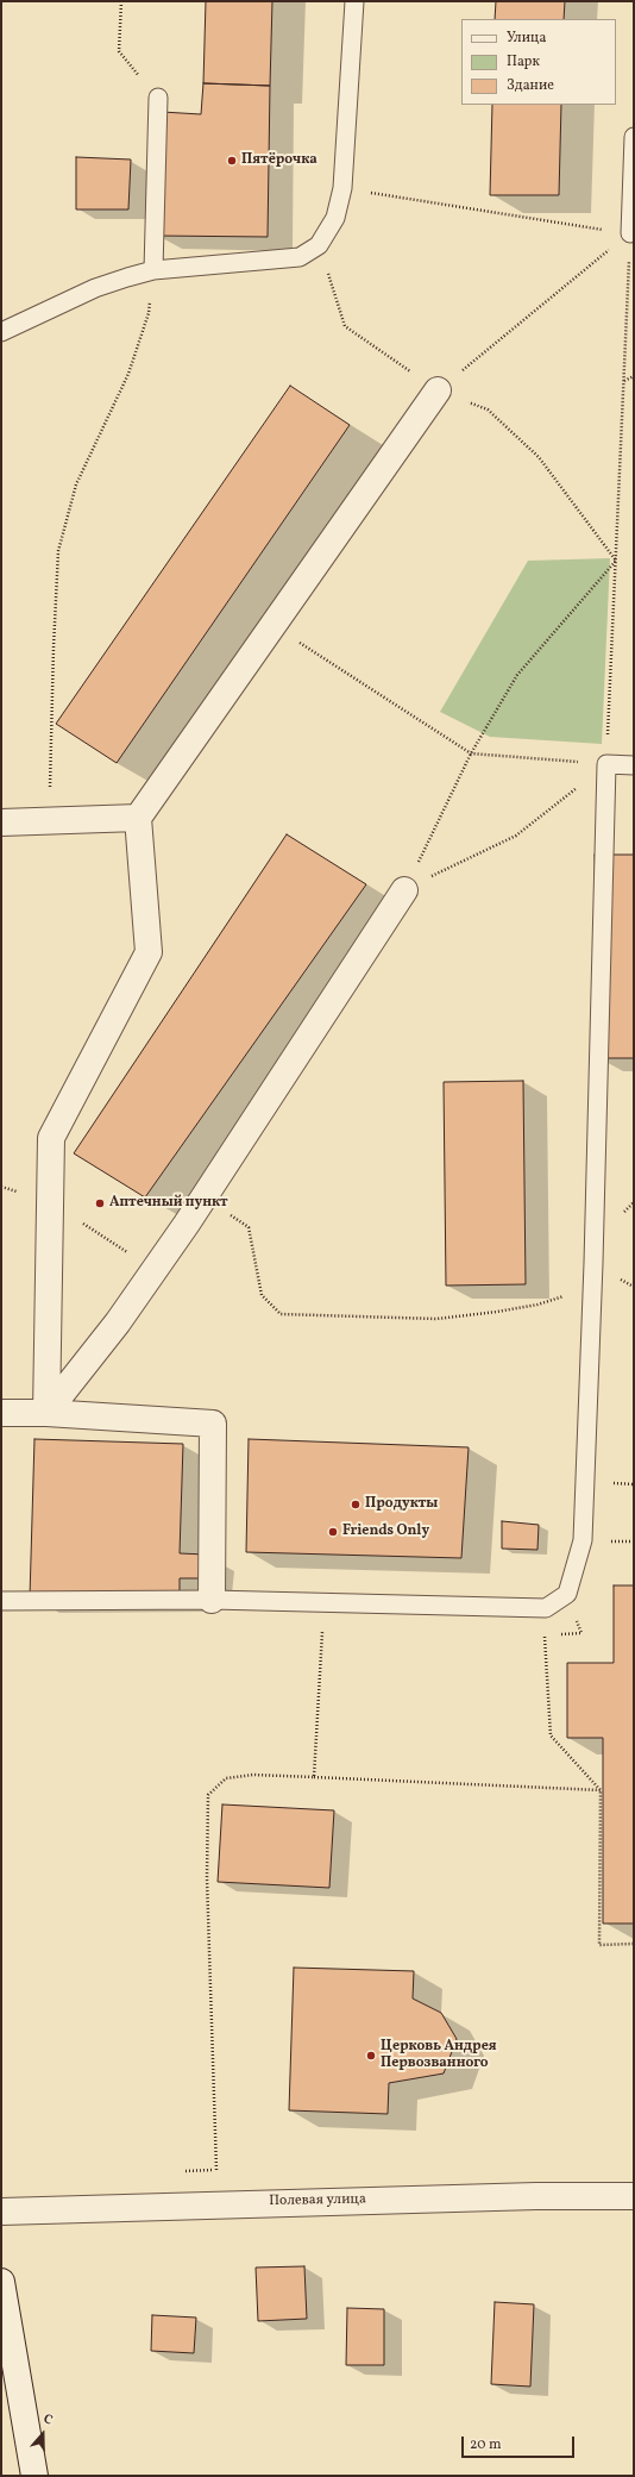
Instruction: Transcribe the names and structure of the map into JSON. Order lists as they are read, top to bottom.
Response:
{
  "streets": {
    "street": ["Полевая улица"]
  },
  "places": [
    "Пятёрочка",
    "Аптечный пункт",
    "Продукты",
    "Friends Only",
    "Церковь Андрея Первозванного"
  ],
  "legend": ["Улица", "Парк", "Здание"],
  "scale_bar": "20 m",
  "north": "top"
}
